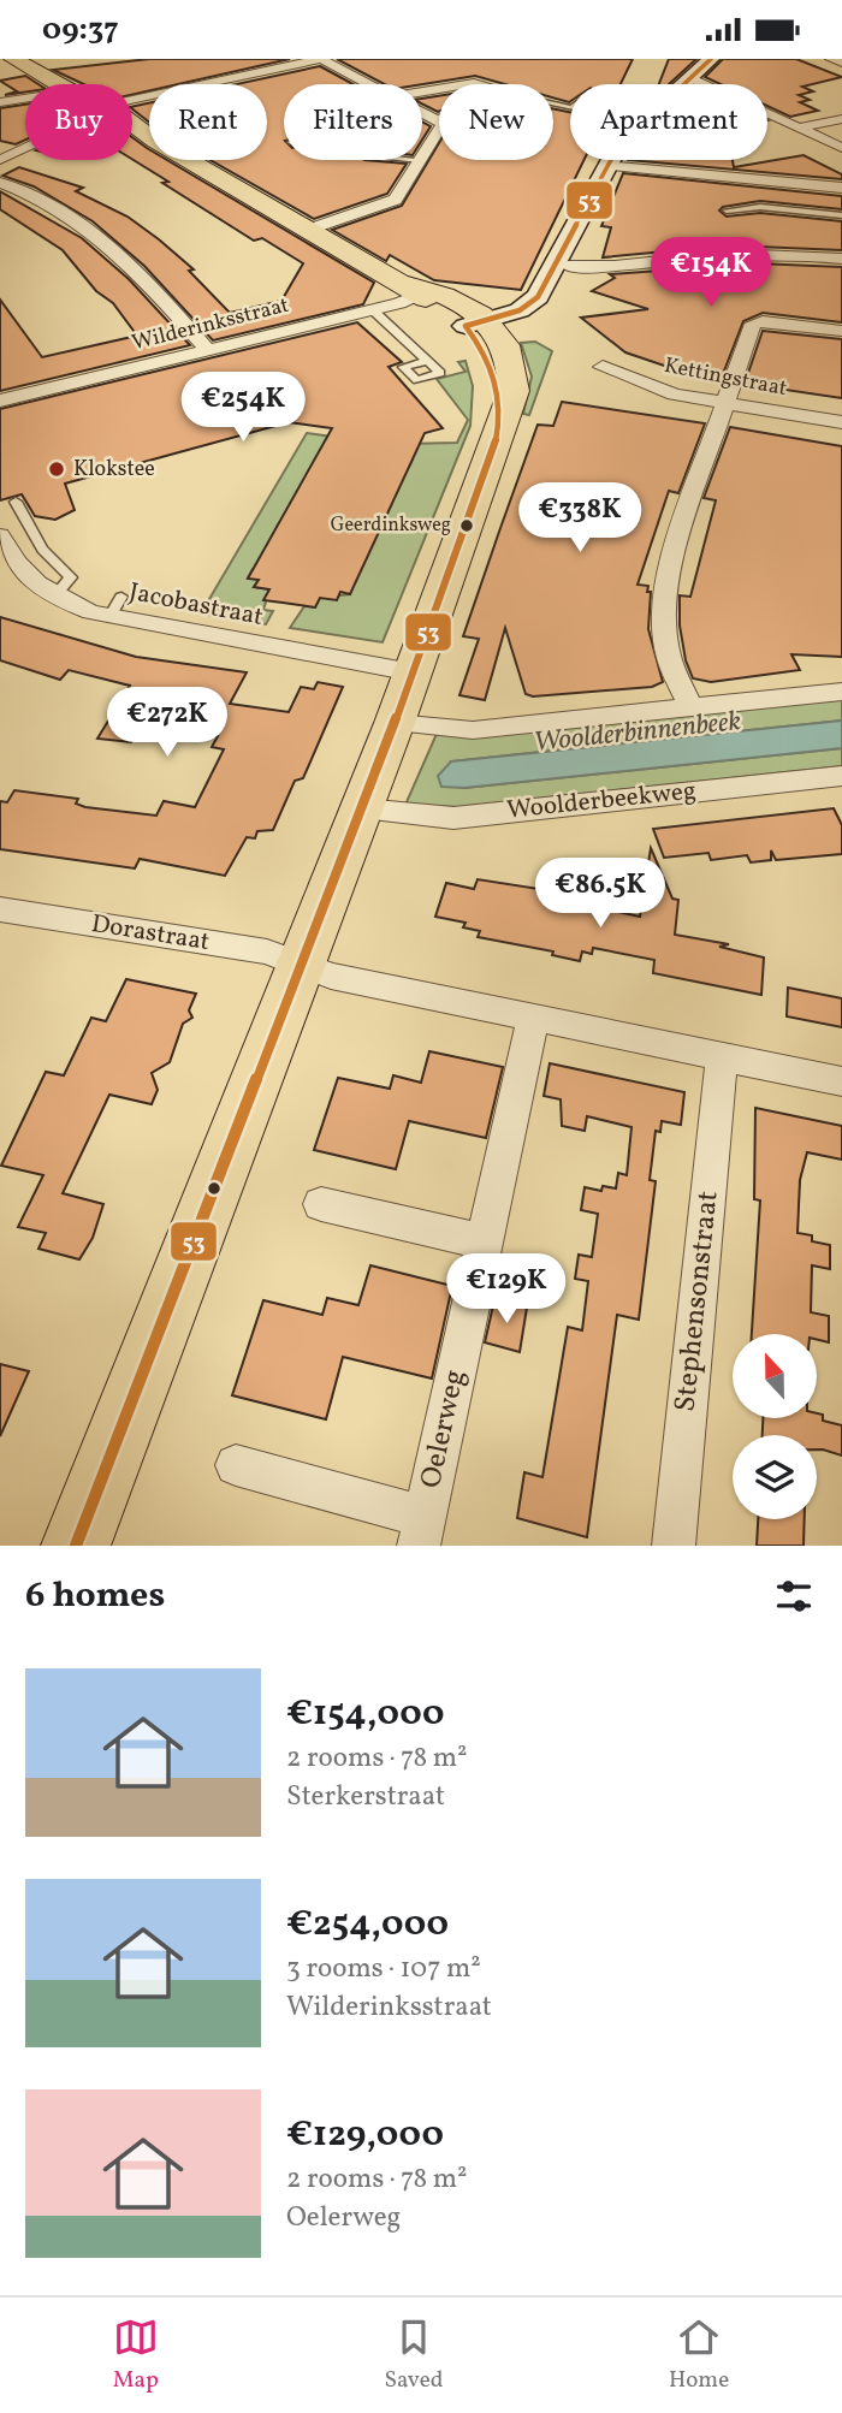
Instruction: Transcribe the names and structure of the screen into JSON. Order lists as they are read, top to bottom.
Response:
{
  "streets": {
    "street": [
      "Wilderinksstraat",
      "Kettingstraat",
      "Jacobastraat",
      "Woolderbeekweg",
      "Dorastraat",
      "Stephensonstraat",
      "Oelerweg"
    ]
  },
  "crossings": [
    ["Dorastraat", "Stephensonstraat"],
    ["Dorastraat", "Oelerweg"]
  ],
  "water": ["Woolderbinnenbeek"],
  "places": ["Klokstee", "Geerdinksweg"],
  "lines": ["transit line 53"],
  "north": "top",
  "page": {
    "status": "09:37",
    "chip": [
      "Buy",
      "Rent",
      "Filters",
      "New",
      "Apartment"
    ],
    "price": [
      "€154K",
      "€254K",
      "€338K",
      "€272K",
      "€86.5K",
      "€129K"
    ],
    "heading": "6 homes",
    "list": [
      {
        "name": "€154,000",
        "note": "2 rooms · 78 m² · Sterkerstraat"
      },
      {
        "name": "€254,000",
        "note": "3 rooms · 107 m² · Wilderinksstraat"
      },
      {
        "name": "€129,000",
        "note": "2 rooms · 78 m² · Oelerweg"
      }
    ],
    "tabs": ["Map", "Saved", "Home"]
  }
}
